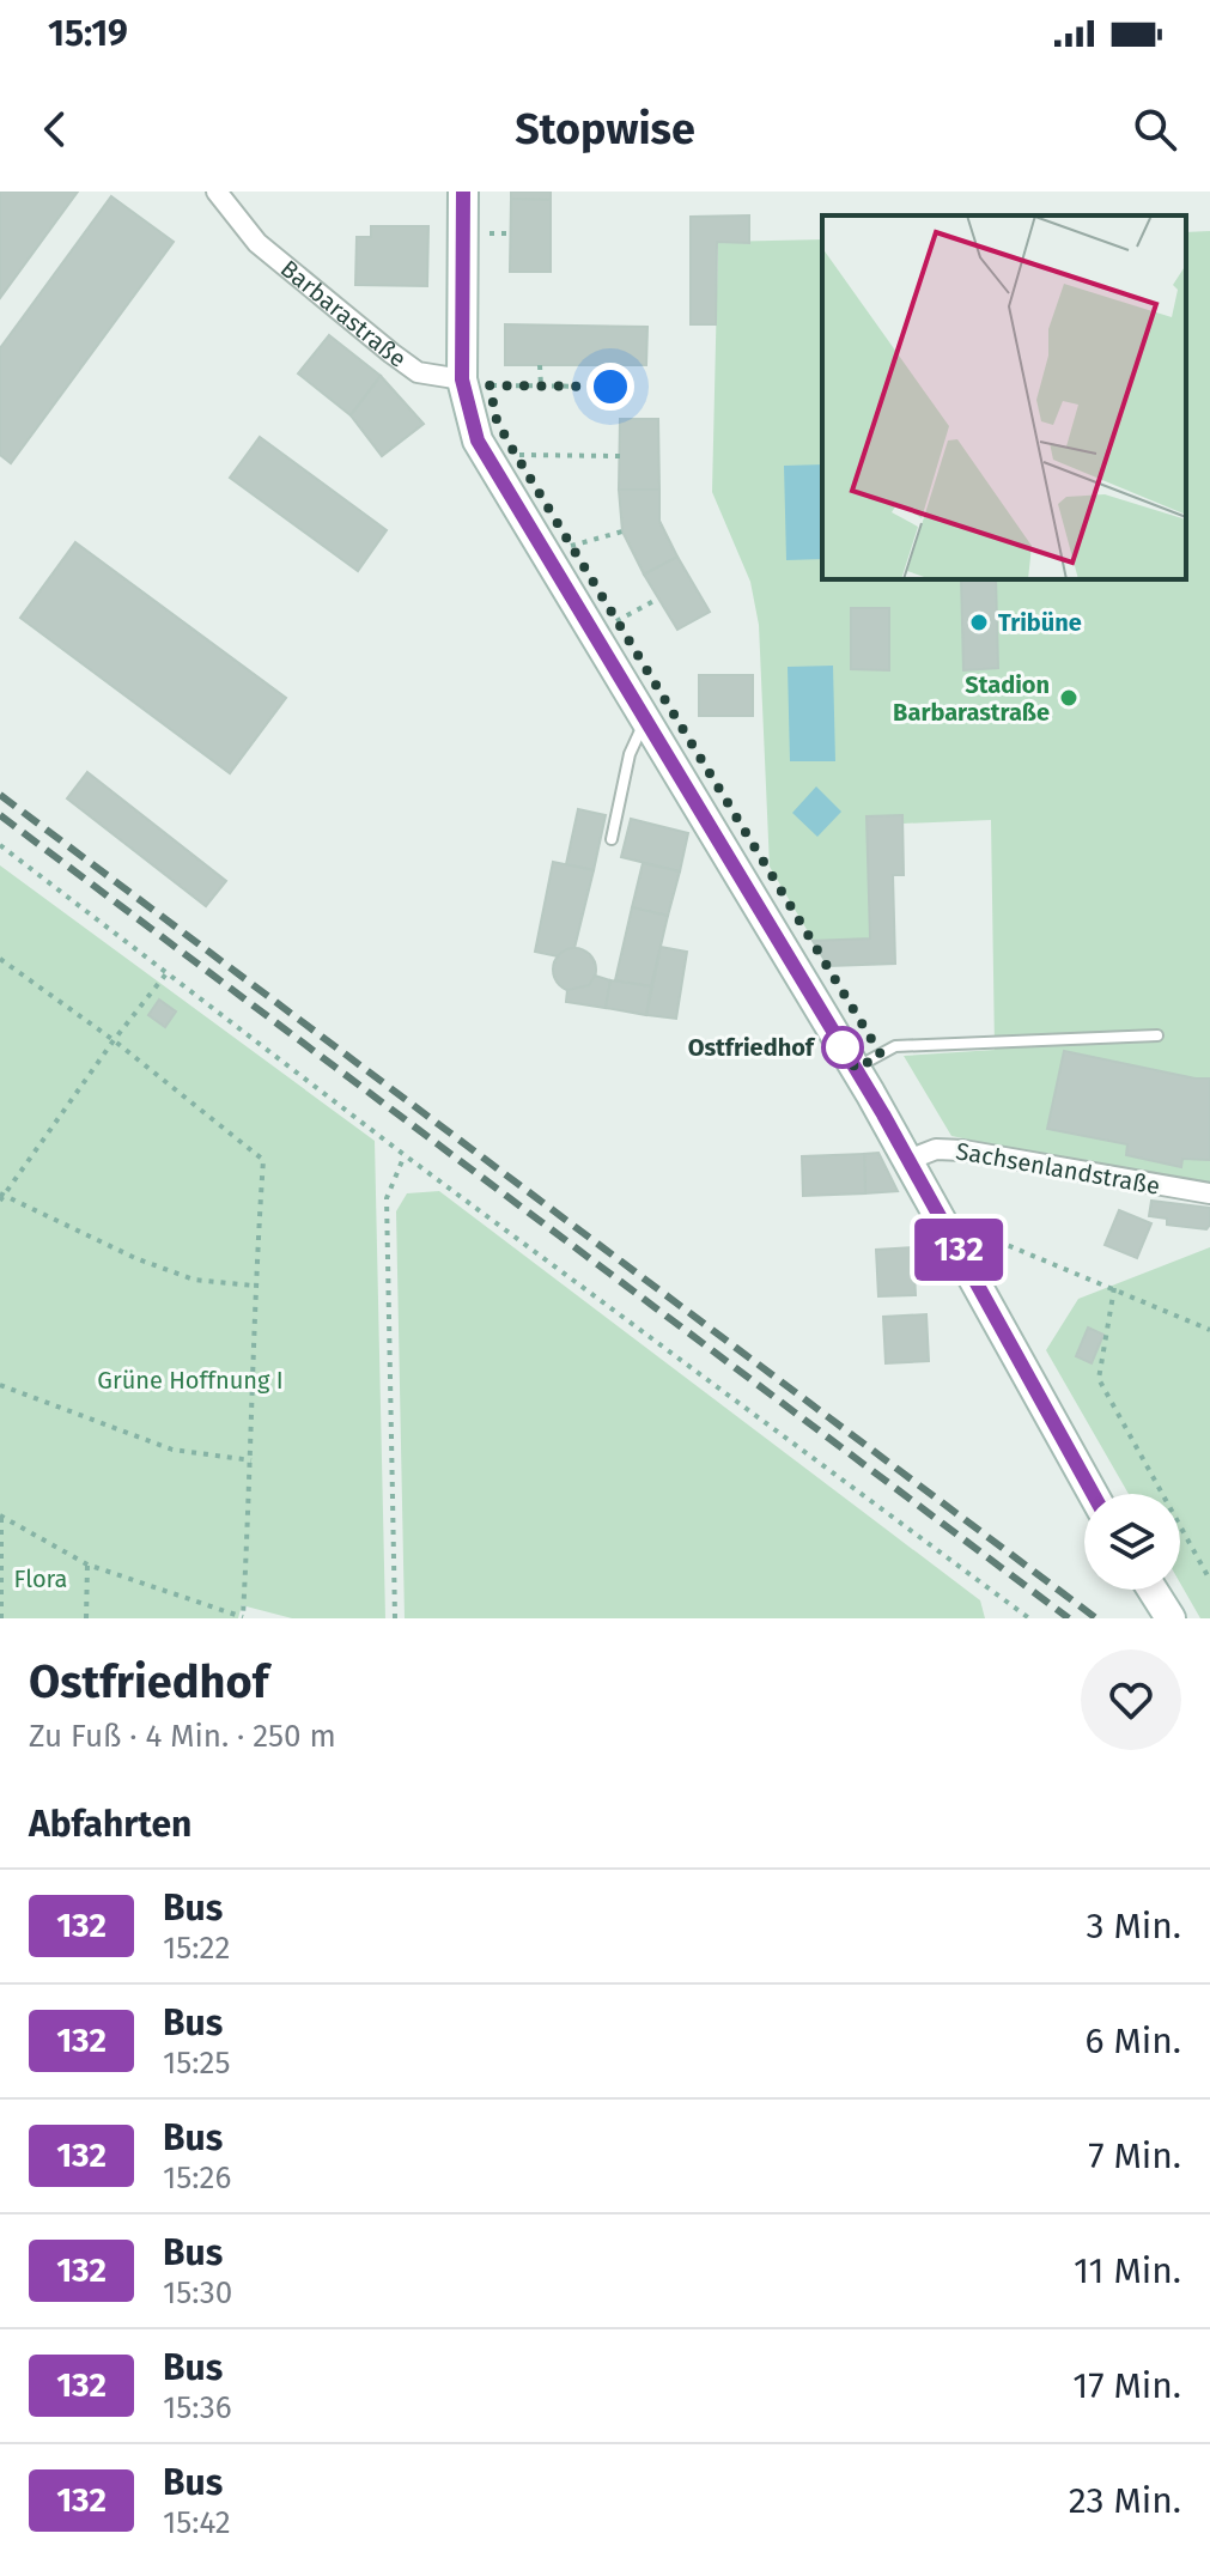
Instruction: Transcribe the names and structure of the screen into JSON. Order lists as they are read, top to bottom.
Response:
{
  "streets": {
    "street": ["Barbarastraße", "Sachsenlandstraße"]
  },
  "parks": ["Grüne Hoffnung I", "Flora"],
  "places": ["Tribüne", "Stadion Barbarastraße", "Ostfriedhof"],
  "lines": ["bus line 132"],
  "page": {
    "status": "15:19",
    "header": "Stopwise",
    "on_map": "132",
    "heading": [
      ["Ostfriedhof", "Zu Fuß · 4 Min. · 250 m"],
      "Abfahrten"
    ],
    "list": [
      {
        "mark": "132",
        "name": "Bus",
        "note": "15:22",
        "value": "3 Min."
      },
      {
        "mark": "132",
        "name": "Bus",
        "note": "15:25",
        "value": "6 Min."
      },
      {
        "mark": "132",
        "name": "Bus",
        "note": "15:26",
        "value": "7 Min."
      },
      {
        "mark": "132",
        "name": "Bus",
        "note": "15:30",
        "value": "11 Min."
      },
      {
        "mark": "132",
        "name": "Bus",
        "note": "15:36",
        "value": "17 Min."
      },
      {
        "mark": "132",
        "name": "Bus",
        "note": "15:42",
        "value": "23 Min."
      }
    ]
  }
}
